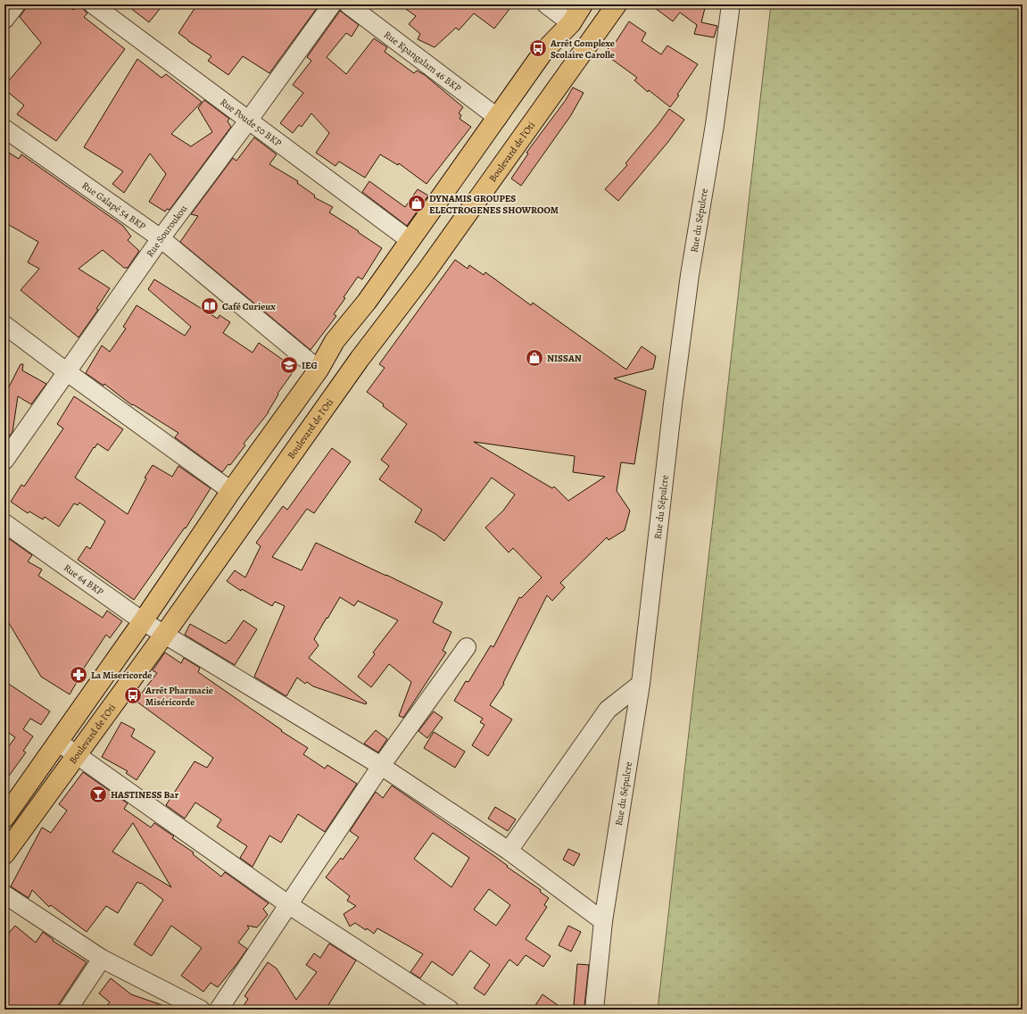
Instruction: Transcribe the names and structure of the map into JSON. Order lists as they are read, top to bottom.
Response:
{
  "streets": {
    "main road": ["Boulevard de l'Oti"],
    "street": [
      "Rue Kpangalam 46 BKP",
      "Rue Poude 50 BKP",
      "Rue Galapé 54 BKP",
      "Rue du Sépulcre",
      "Rue Souroukou",
      "Rue 64 BKP"
    ]
  },
  "crossings": [
    ["Rue Poude 50 BKP", "Rue Souroukou"],
    ["Boulevard de l'Oti", "Rue 64 BKP"],
    ["Rue Galapé 54 BKP", "Rue Souroukou"],
    ["Rue du Sépulcre", "Rue 64 BKP"]
  ],
  "places": {
    "bus stop": ["Arrêt Complexe Scolaire Carolle", "Arrêt Pharmacie Miséricorde"],
    "shop": ["DYNAMIS GROUPES ELECTROGENES SHOWROOM", "NISSAN"],
    "library": ["Café Curieux"],
    "school or university": ["IEG"],
    "pharmacy": ["La Misericorde"],
    "bar": ["HASTINESS Bar"]
  }
}
